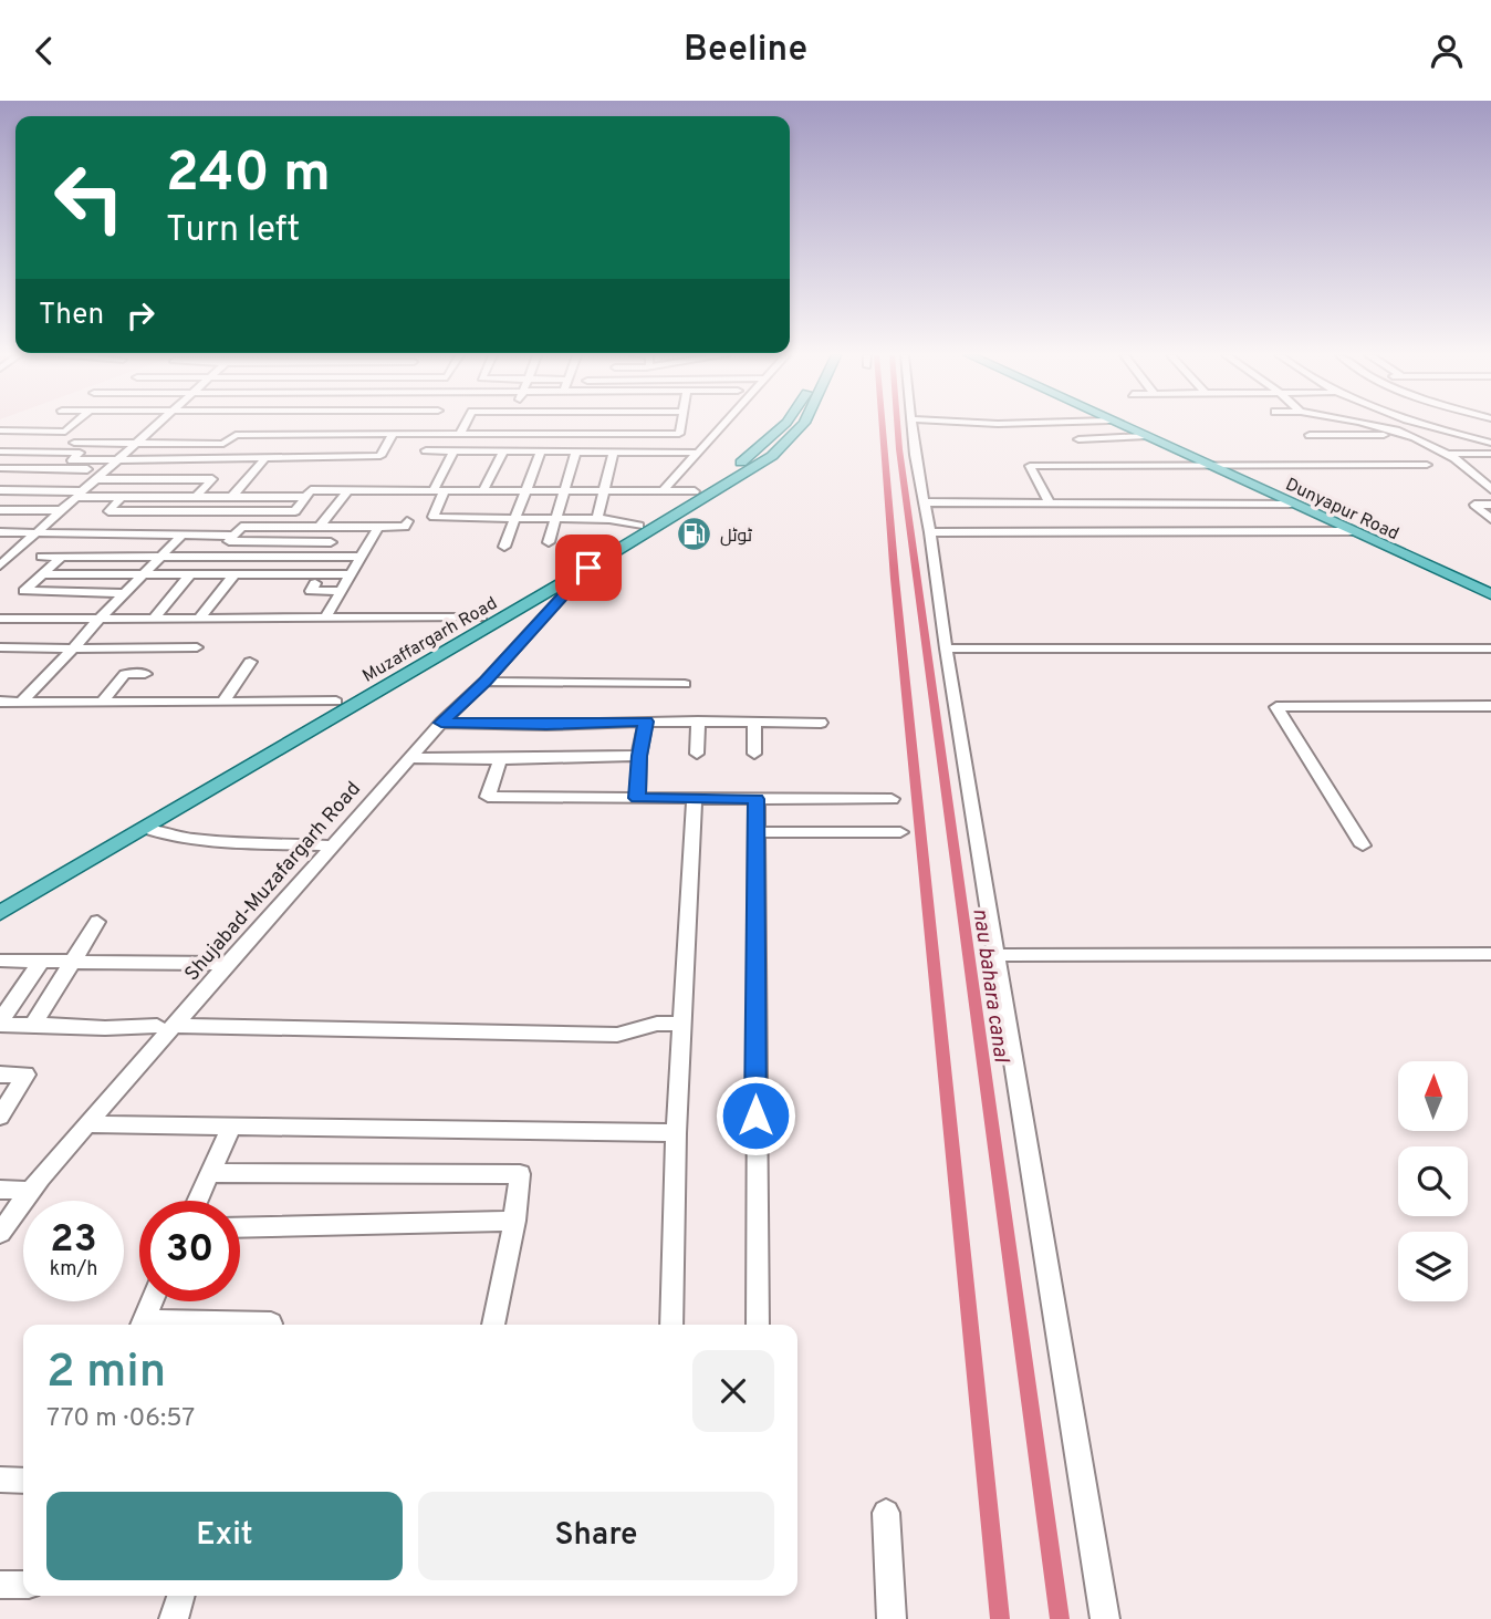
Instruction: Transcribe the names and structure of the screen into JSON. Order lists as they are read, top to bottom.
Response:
{
  "streets": {
    "main road": ["Dunyapur Road", "Muzaffargarh Road"],
    "street": ["Shujabad-Muzafargarh Road"]
  },
  "crossings": [
    ["Muzaffargarh Road", "Shujabad-Muzafargarh Road"]
  ],
  "water": ["nau bahara canal"],
  "places": {
    "fuel station": ["ٹوٹل"]
  },
  "north": "top",
  "page": {
    "header": "Beeline",
    "turn": ["240 m", "Turn left"],
    "then": "Then",
    "speed": "23 km/h",
    "limit": "30",
    "heading": ["2 min", "770 m · 06:57"],
    "buttons": ["Exit", "Share"]
  }
}
